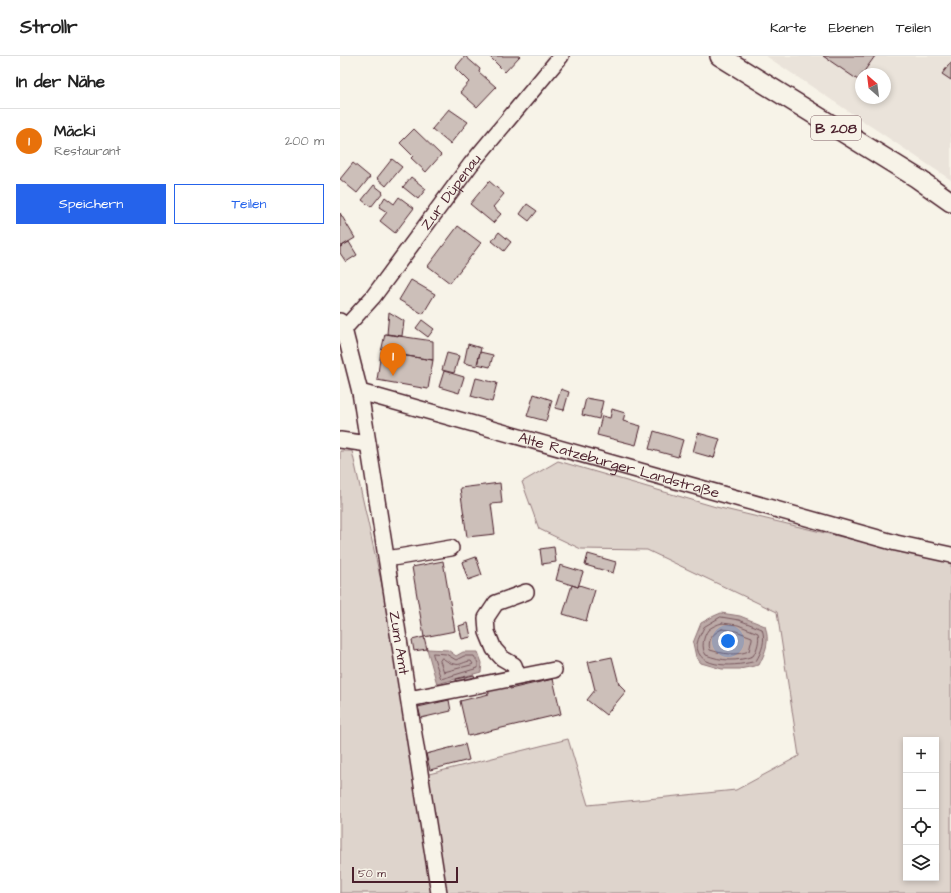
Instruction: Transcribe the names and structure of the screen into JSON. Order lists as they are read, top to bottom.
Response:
{
  "streets": {
    "main road": ["B 208"],
    "street": ["Zur Düpenau", "Alte Ratzeburger Landstraße", "Zum Amt"]
  },
  "crossings": [
    ["Alte Ratzeburger Landstraße", "Zum Amt"]
  ],
  "scale_bar": "50 m",
  "north": "top left",
  "page": {
    "header": "Strollr",
    "nav": ["Karte", "Ebenen", "Teilen"],
    "heading": "In der Nähe",
    "list": [
      {
        "mark": "1",
        "name": "Mäcki",
        "note": "Restaurant",
        "value": "200 m"
      }
    ],
    "buttons": ["Speichern", "Teilen"],
    "pins": "1",
    "map_buttons": ["+", "−"],
    "scale": "50 m"
  }
}
